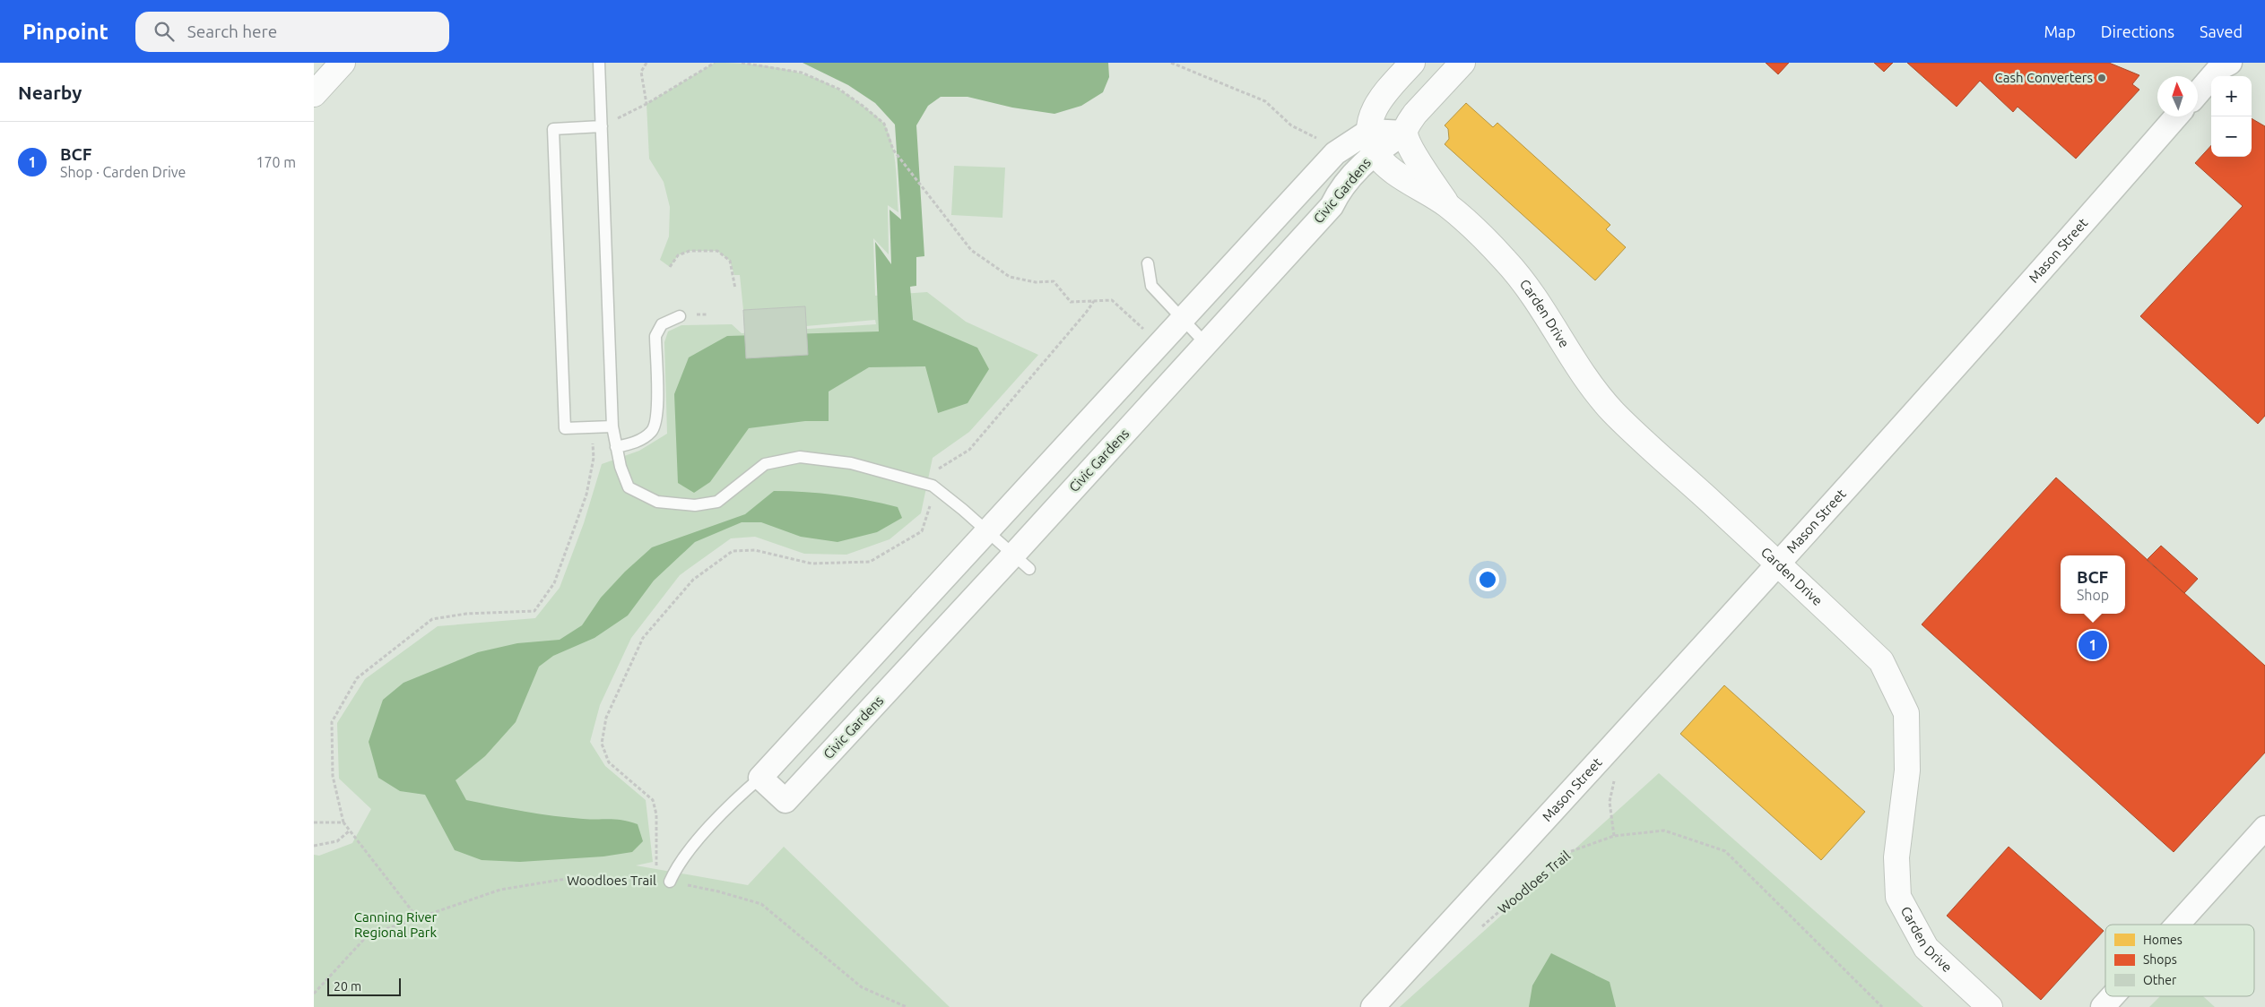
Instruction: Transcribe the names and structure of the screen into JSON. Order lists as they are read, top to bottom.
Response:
{
  "streets": {
    "street": ["Civic Gardens", "Mason Street", "Carden Drive"],
    "path": ["Woodloes Trail"]
  },
  "crossings": [
    ["Civic Gardens", "Carden Drive"],
    ["Mason Street", "Carden Drive"]
  ],
  "parks": ["Canning River Regional Park"],
  "places": ["Cash Converters"],
  "legend": ["Homes", "Shops", "Other"],
  "scale_bar": "20 m",
  "north": "top",
  "page": {
    "header": "Pinpoint",
    "search": "Search here",
    "nav": ["Map", "Directions", "Saved"],
    "heading": "Nearby",
    "map_buttons": ["+", "−"],
    "list": [
      {
        "mark": "1",
        "name": "BCF",
        "note": "Shop · Carden Drive",
        "value": "170 m"
      }
    ],
    "popup": ["BCF", "Shop"],
    "pins": "1",
    "scale": "20 m"
  }
}
